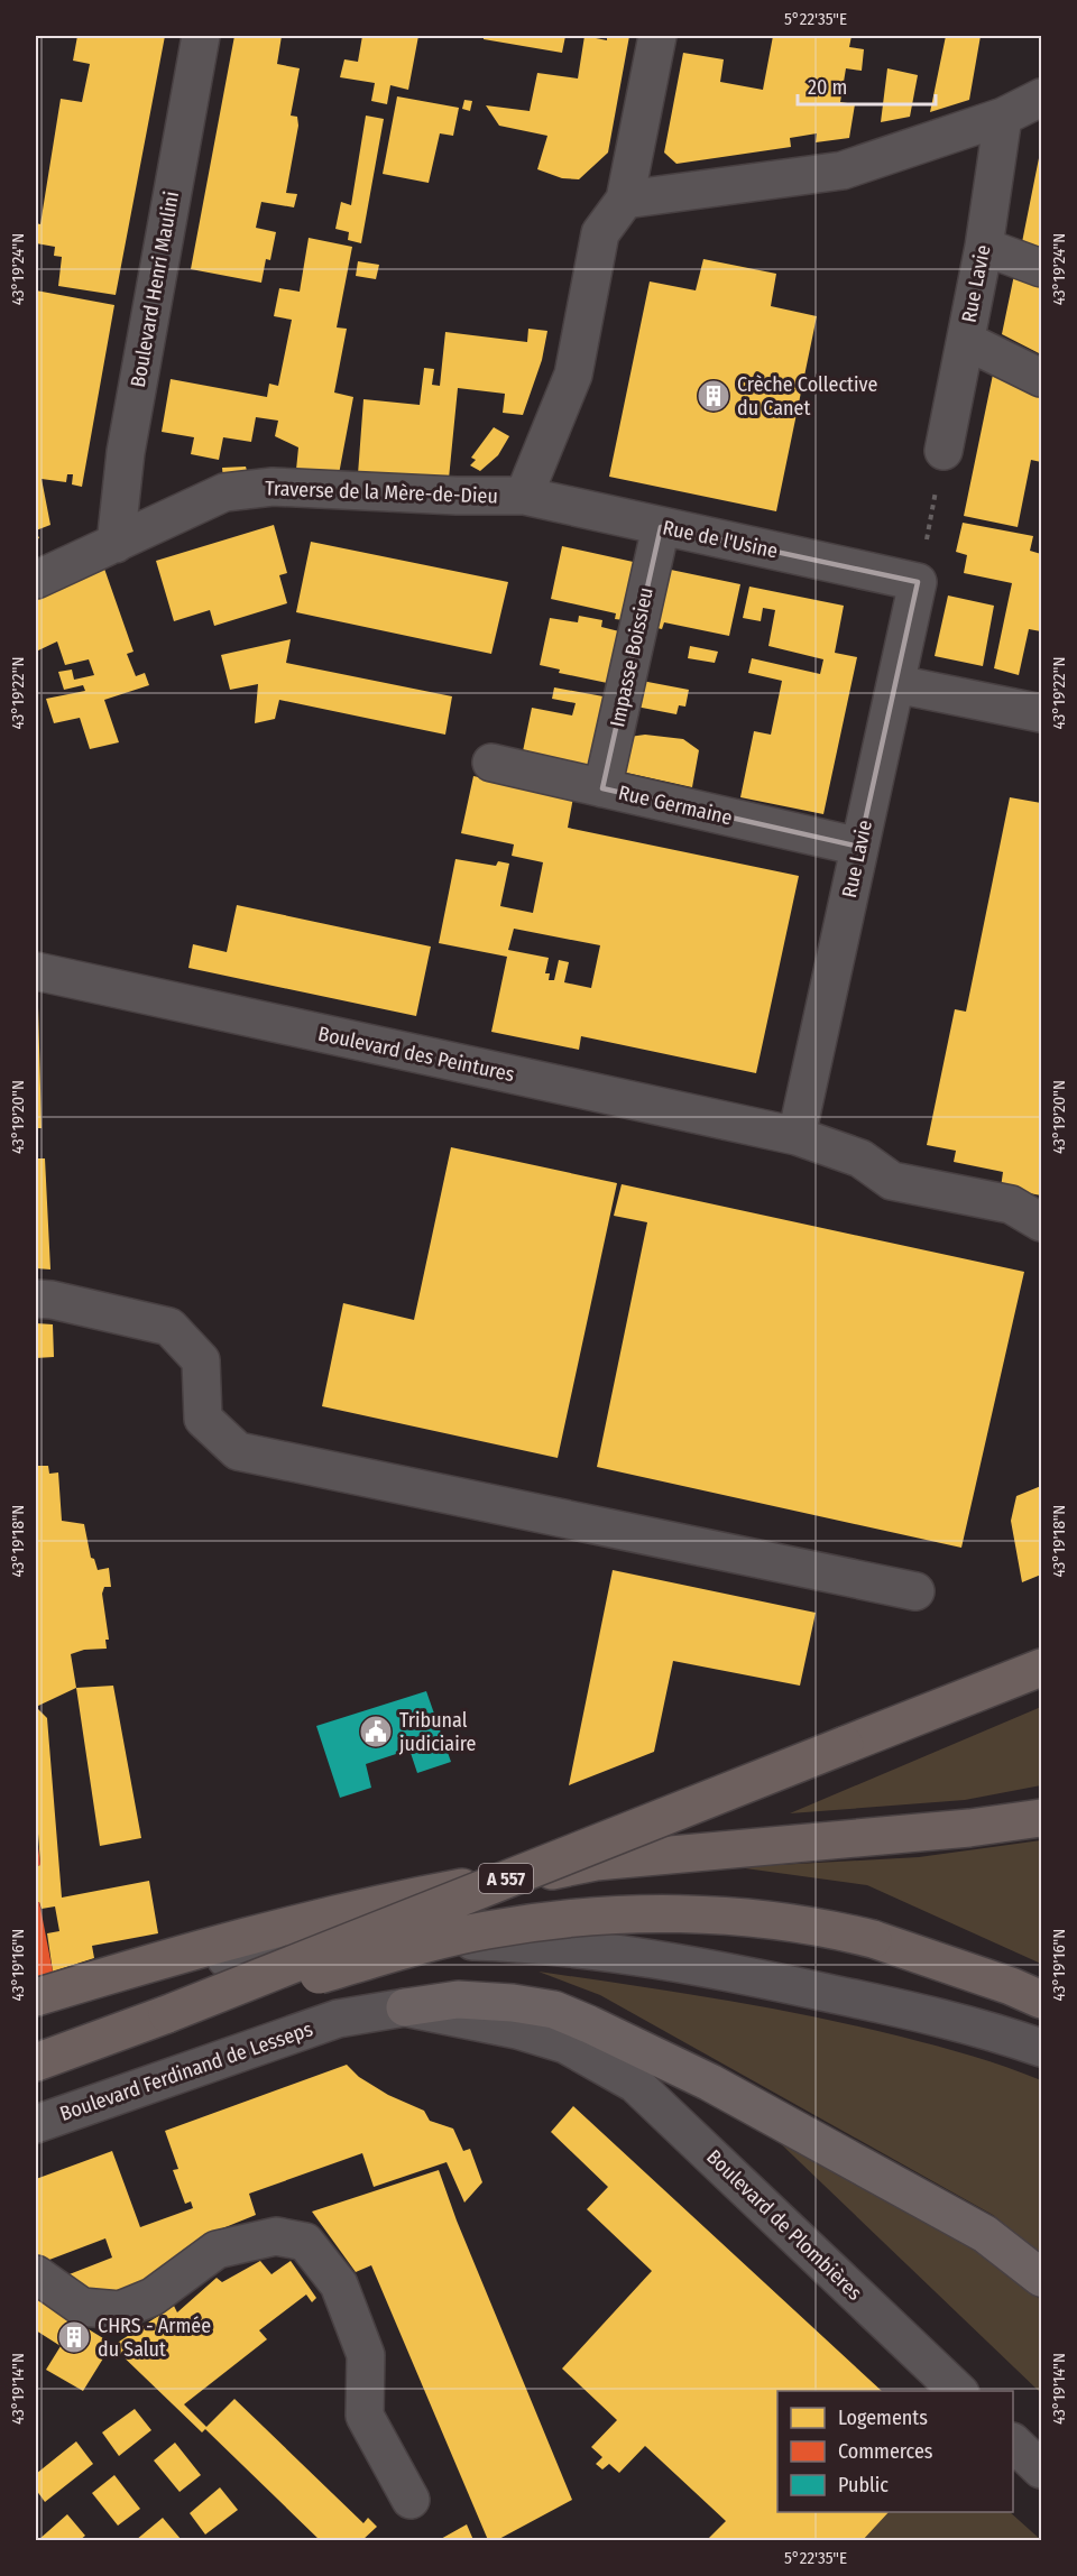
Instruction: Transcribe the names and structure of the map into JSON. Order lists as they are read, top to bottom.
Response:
{
  "streets": {
    "highway": ["A 557"],
    "street": [
      "Rue Lavie",
      "Boulevard Henri Maulini",
      "Traverse de la Mère-de-Dieu",
      "Rue de l'Usine",
      "Impasse Boissieu",
      "Rue Germaine",
      "Boulevard des Peintures",
      "Boulevard Ferdinand de Lesseps",
      "Boulevard de Plombières"
    ]
  },
  "crossings": [
    ["Rue Lavie", "Rue de l'Usine"],
    ["Rue Lavie", "Rue Germaine"],
    ["Rue Lavie", "Boulevard des Peintures"],
    ["Boulevard Henri Maulini", "Traverse de la Mère-de-Dieu"],
    ["Traverse de la Mère-de-Dieu", "Rue de l'Usine"],
    ["Rue de l'Usine", "Impasse Boissieu"],
    ["Impasse Boissieu", "Rue Germaine"],
    ["Boulevard Ferdinand de Lesseps", "Boulevard de Plombières"]
  ],
  "places": {
    "building": ["Crèche Collective du Canet", "CHRS - Armée du Salut"],
    "public building": ["Tribunal judiciaire"]
  },
  "legend": ["Logements", "Commerces", "Public"],
  "scale_bar": "20 m",
  "coordinates": [
    "5°22'35\"E",
    "43°19'24\"N",
    "43°19'22\"N",
    "43°19'20\"N",
    "43°19'18\"N",
    "43°19'16\"N",
    "43°19'14\"N"
  ]
}
